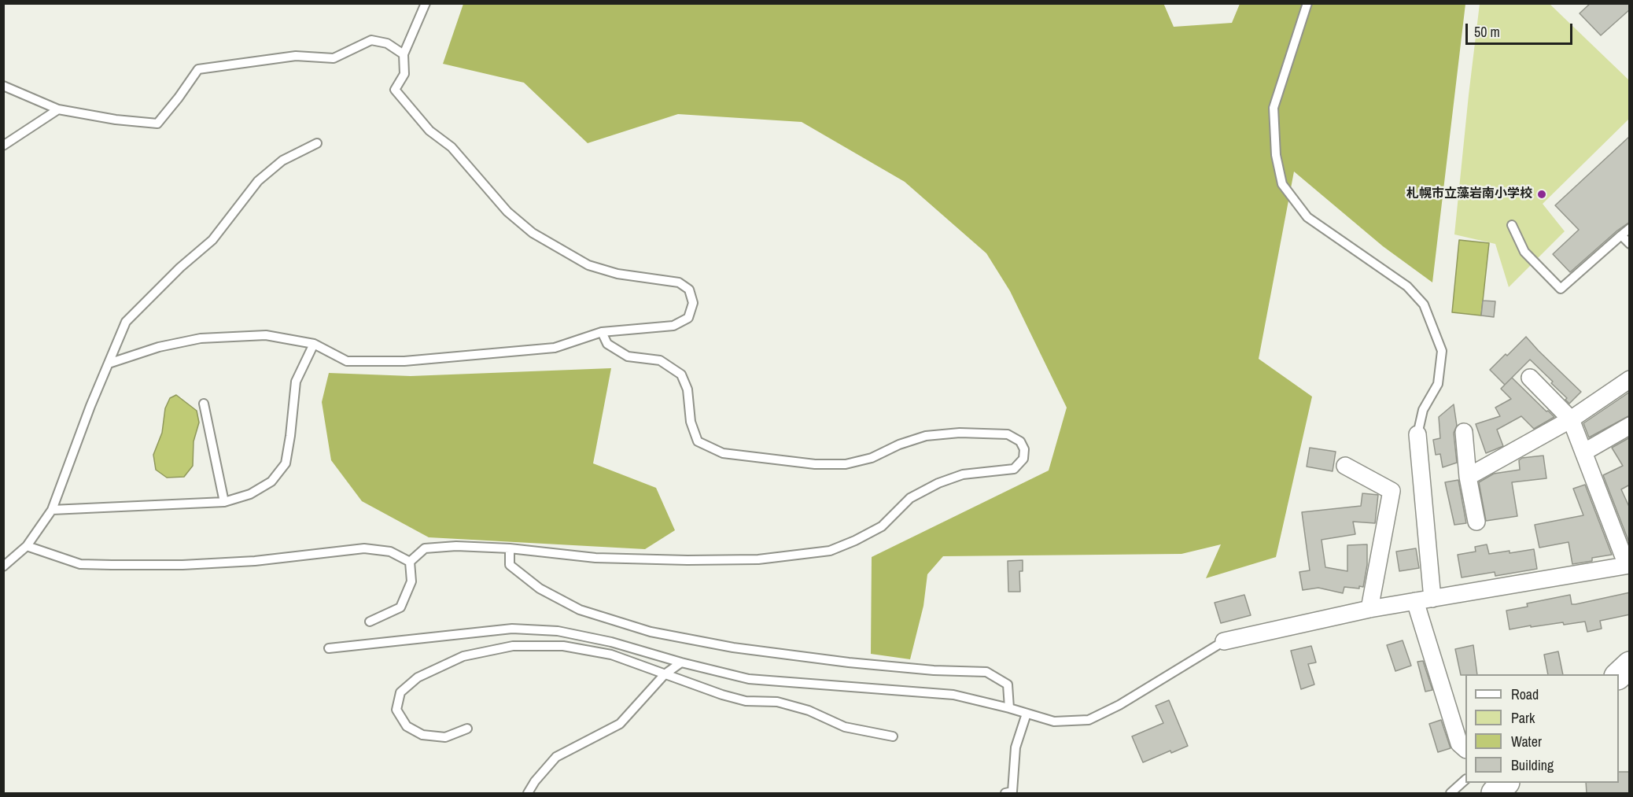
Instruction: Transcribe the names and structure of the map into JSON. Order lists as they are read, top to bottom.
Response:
{
  "places": ["札幌市立藻岩南小学校"],
  "legend": [
    "Road",
    "Park",
    "Water",
    "Building"
  ],
  "scale_bar": "50 m"
}
